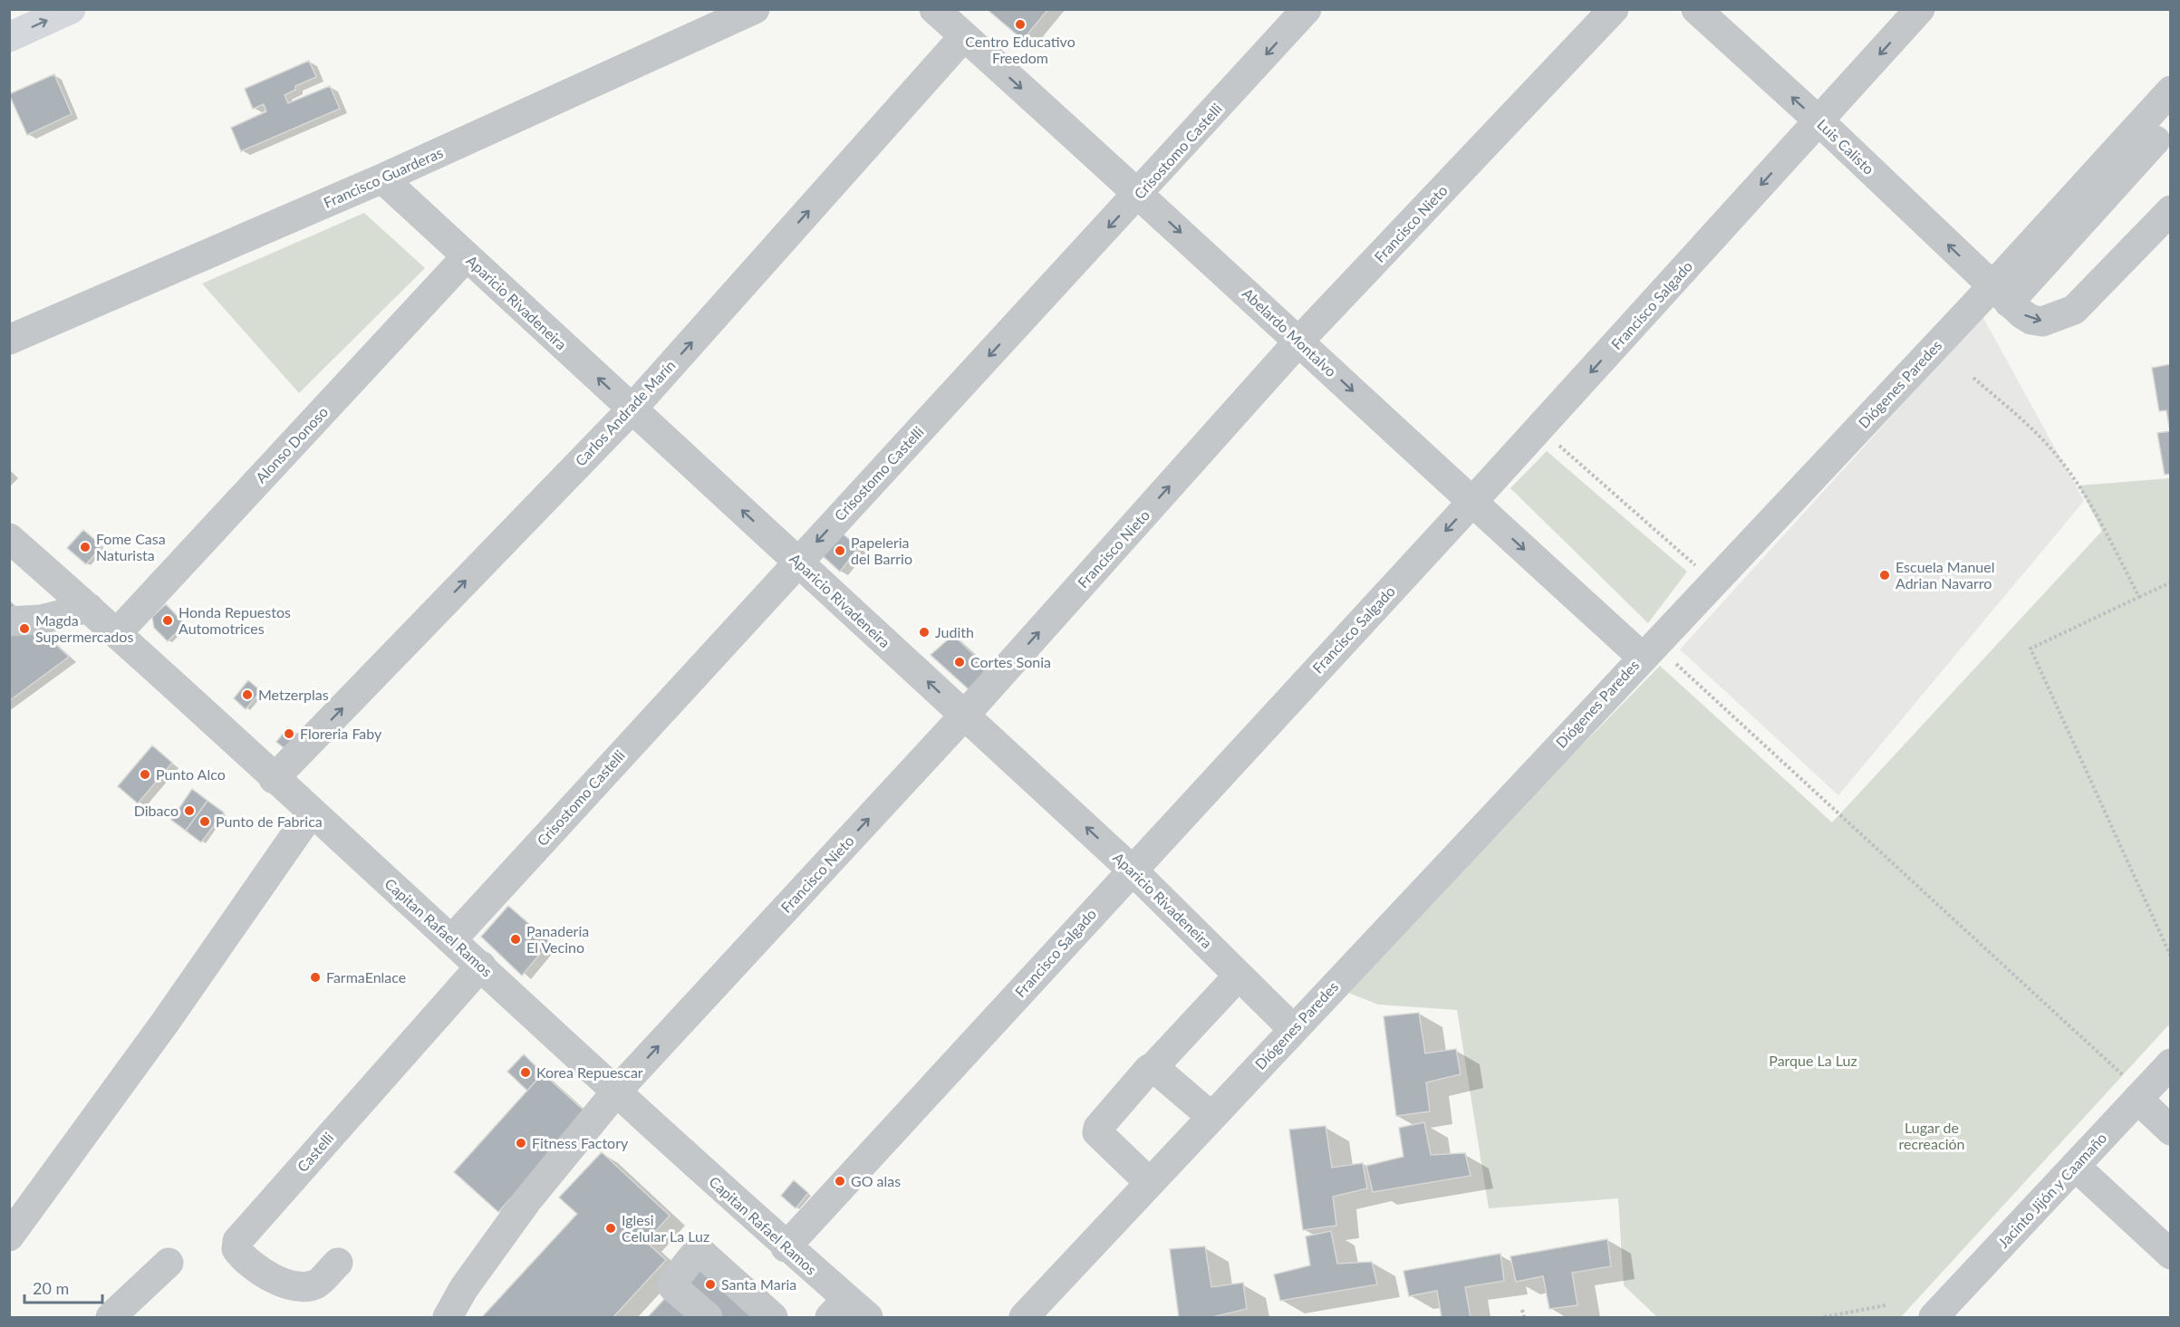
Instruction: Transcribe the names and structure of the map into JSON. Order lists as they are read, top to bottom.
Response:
{
  "streets": {
    "street": [
      "Luis Calisto",
      "Crisostomo Castelli",
      "Francisco Guarderas",
      "Francisco Nieto",
      "Aparicio Rivadeneira",
      "Francisco Salgado",
      "Abelardo Montalvo",
      "Diógenes Paredes",
      "Carlos Andrade Marín",
      "Alonso Donoso",
      "Capitan Rafael Ramos",
      "Castelli",
      "Jacinto Jijón y Caamaño"
    ]
  },
  "crossings": [
    ["Luis Calisto", "Francisco Salgado"],
    ["Luis Calisto", "Diógenes Paredes"],
    ["Crisostomo Castelli", "Aparicio Rivadeneira"],
    ["Crisostomo Castelli", "Abelardo Montalvo"],
    ["Crisostomo Castelli", "Capitan Rafael Ramos"],
    ["Francisco Guarderas", "Aparicio Rivadeneira"],
    ["Francisco Nieto", "Aparicio Rivadeneira"],
    ["Francisco Nieto", "Abelardo Montalvo"],
    ["Francisco Nieto", "Capitan Rafael Ramos"],
    ["Aparicio Rivadeneira", "Francisco Salgado"],
    ["Aparicio Rivadeneira", "Diógenes Paredes"],
    ["Aparicio Rivadeneira", "Carlos Andrade Marín"],
    ["Aparicio Rivadeneira", "Alonso Donoso"],
    ["Francisco Salgado", "Abelardo Montalvo"],
    ["Francisco Salgado", "Capitan Rafael Ramos"],
    ["Abelardo Montalvo", "Diógenes Paredes"],
    ["Abelardo Montalvo", "Carlos Andrade Marín"],
    ["Carlos Andrade Marín", "Capitan Rafael Ramos"],
    ["Alonso Donoso", "Capitan Rafael Ramos"],
    ["Capitan Rafael Ramos", "Castelli"]
  ],
  "one_way": [
    "Crisostomo Castelli",
    "Francisco Nieto",
    "Aparicio Rivadeneira",
    "Francisco Salgado",
    "Abelardo Montalvo",
    "Carlos Andrade Marín"
  ],
  "parks": ["Parque La Luz", "Lugar de recreación"],
  "places": [
    "Centro Educativo Freedom",
    "Fome Casa Naturista",
    "Papeleria del Barrio",
    "Escuela Manuel Adrian Navarro",
    "Honda Repuestos Automotrices",
    "Magda Supermercados",
    "Judith",
    "Cortes Sonia",
    "Metzerplas",
    "Floreria Faby",
    "Punto Alco",
    "Dibaco",
    "Punto de Fabrica",
    "Panaderia El Vecino",
    "FarmaEnlace",
    "Korea Repuescar",
    "Fitness Factory",
    "GO alas",
    "Iglesi Celular La Luz",
    "Santa Maria"
  ],
  "scale_bar": "20 m"
}
